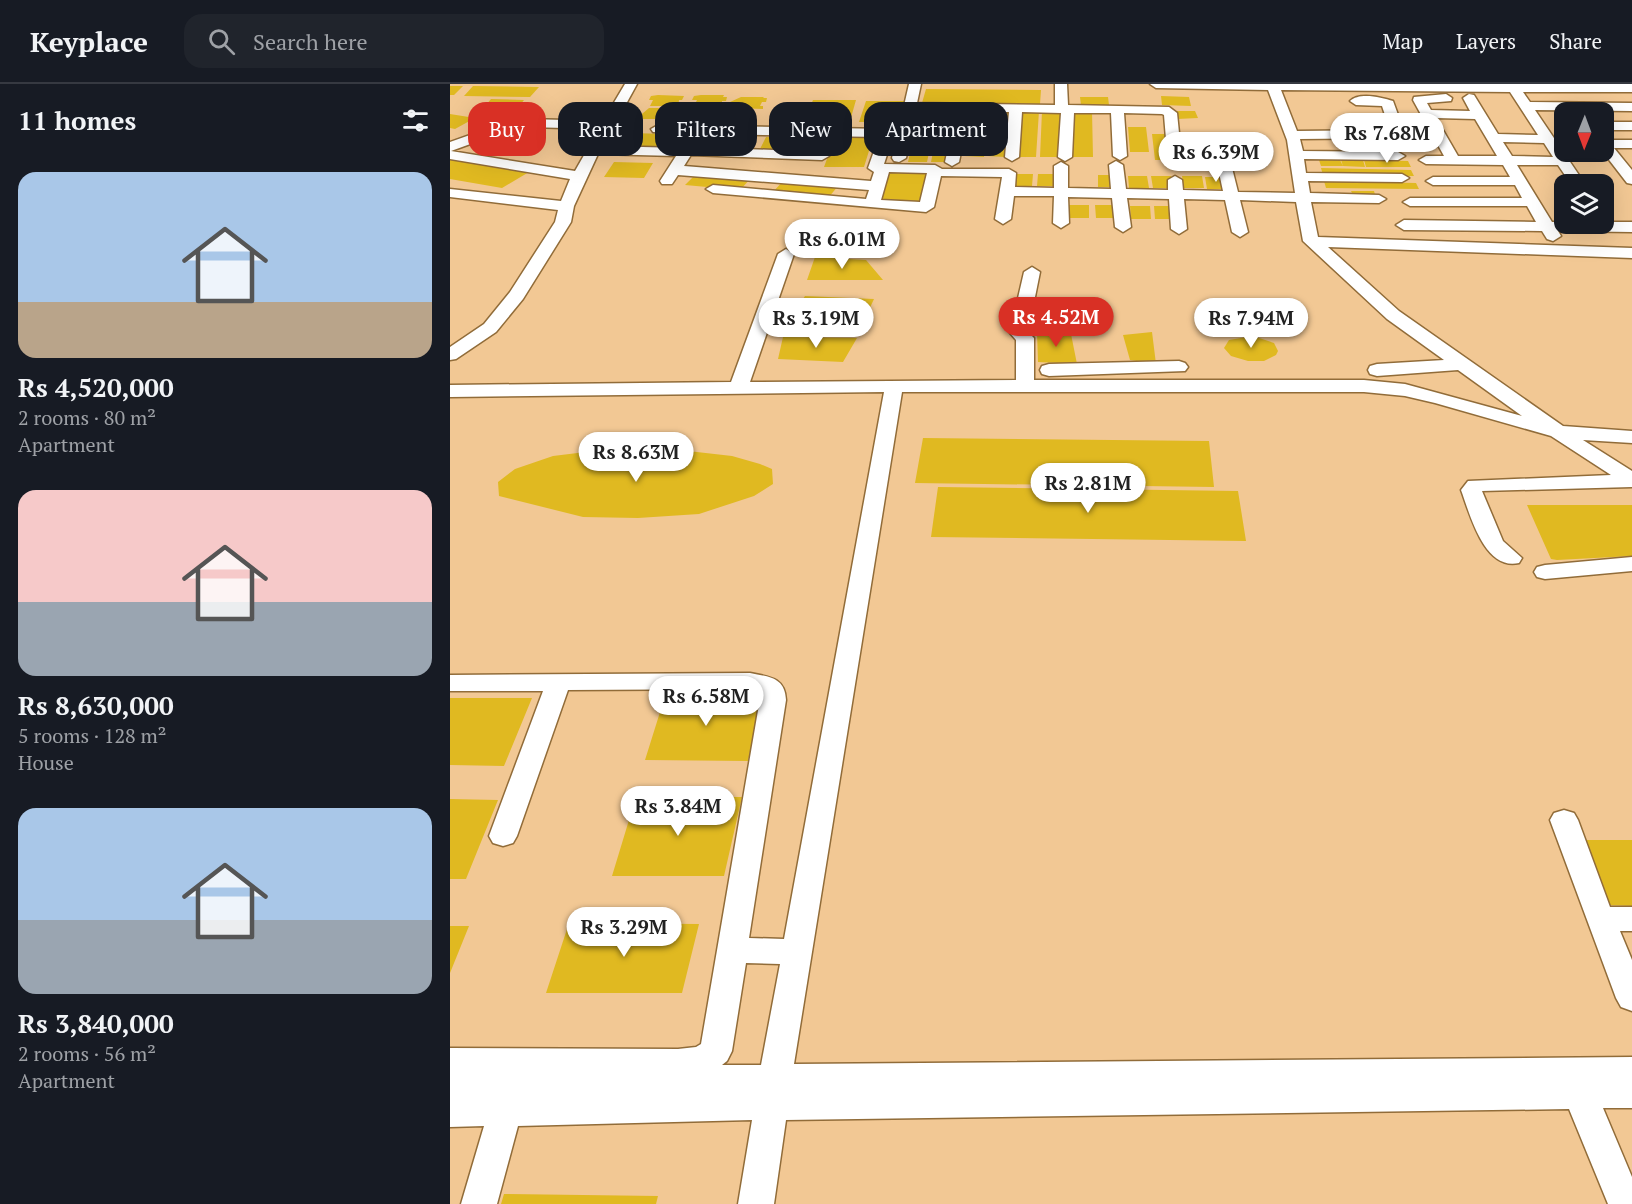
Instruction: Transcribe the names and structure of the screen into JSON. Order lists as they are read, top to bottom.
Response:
{
  "north": "bottom",
  "page": {
    "header": "Keyplace",
    "search": "Search here",
    "nav": ["Map", "Layers", "Share"],
    "heading": "11 homes",
    "chip": [
      "Buy",
      "Rent",
      "Filters",
      "New",
      "Apartment"
    ],
    "price": [
      "Rs 7.68M",
      "Rs 6.39M",
      "Rs 6.01M",
      "Rs 4.52M",
      "Rs 3.19M",
      "Rs 7.94M",
      "Rs 8.63M",
      "Rs 2.81M",
      "Rs 6.58M",
      "Rs 3.84M",
      "Rs 3.29M"
    ],
    "list": [
      {
        "name": "Rs 4,520,000",
        "note": "2 rooms · 80 m² · Apartment"
      },
      {
        "name": "Rs 8,630,000",
        "note": "5 rooms · 128 m² · House"
      },
      {
        "name": "Rs 3,840,000",
        "note": "2 rooms · 56 m² · Apartment"
      }
    ]
  }
}
